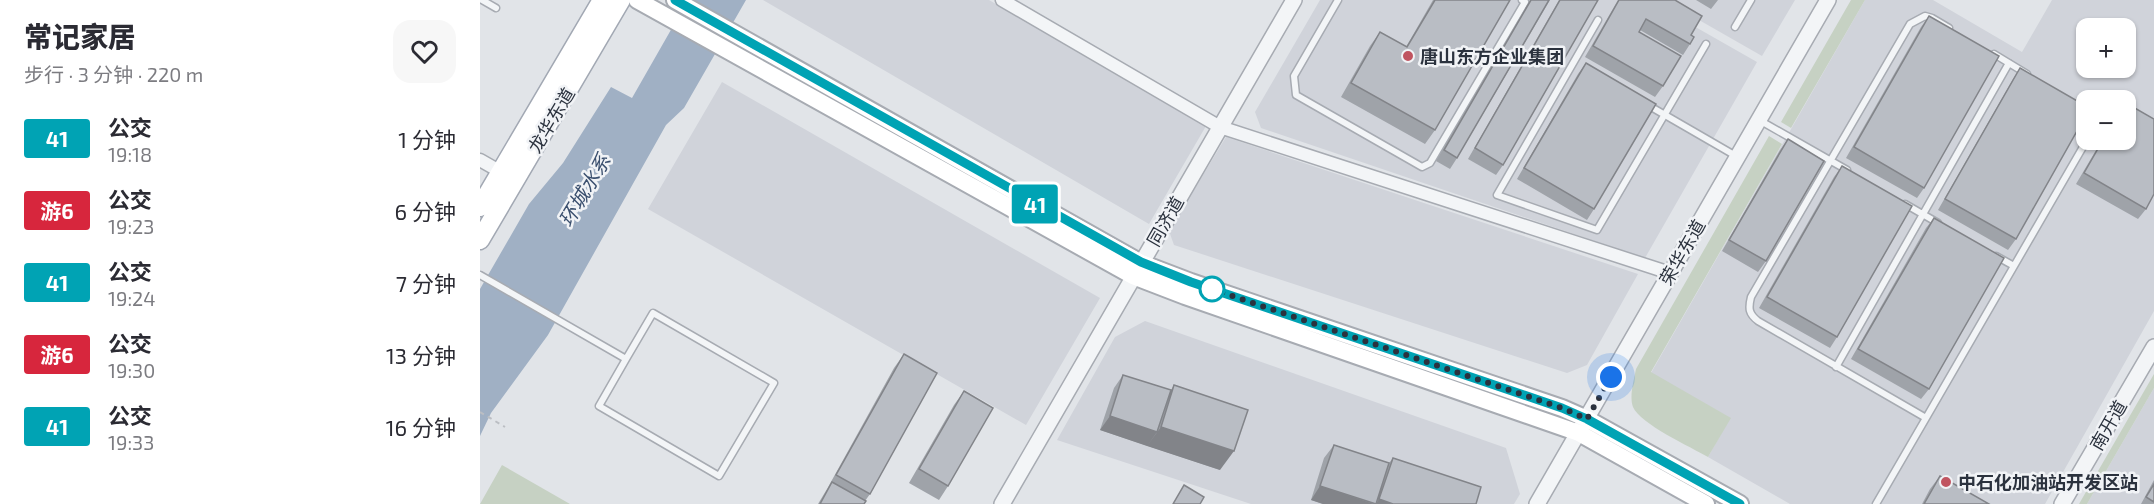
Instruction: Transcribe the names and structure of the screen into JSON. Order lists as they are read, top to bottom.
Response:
{
  "streets": {
    "main road": ["龙华东道"],
    "street": ["同济道", "荣华东道", "南开道"]
  },
  "water": ["环城水系"],
  "places": ["唐山东方企业集团", "中石化加油站开发区站"],
  "lines": ["bus line 41"],
  "page": {
    "heading": ["常记家居", "步行 · 3 分钟 · 220 m"],
    "on_map": "41",
    "map_buttons": ["+", "−"],
    "list": [
      {
        "mark": "41",
        "name": "公交",
        "note": "19:18",
        "value": "1 分钟"
      },
      {
        "mark": "游6",
        "name": "公交",
        "note": "19:23",
        "value": "6 分钟"
      },
      {
        "mark": "41",
        "name": "公交",
        "note": "19:24",
        "value": "7 分钟"
      },
      {
        "mark": "游6",
        "name": "公交",
        "note": "19:30",
        "value": "13 分钟"
      },
      {
        "mark": "41",
        "name": "公交",
        "note": "19:33",
        "value": "16 分钟"
      }
    ]
  }
}
